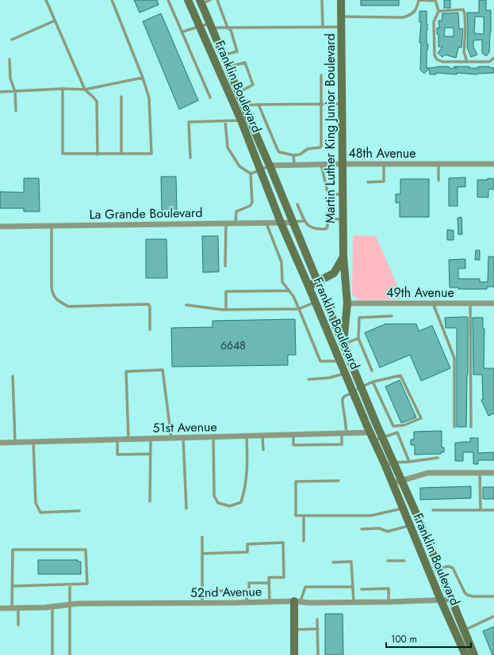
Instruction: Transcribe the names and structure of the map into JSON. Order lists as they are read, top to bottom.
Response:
{
  "streets": {
    "main road": ["Franklin Boulevard", "Martin Luther King Junior Boulevard"],
    "street": [
      "48th Avenue",
      "La Grande Boulevard",
      "49th Avenue",
      "51st Avenue",
      "52nd Avenue"
    ]
  },
  "crossings": [
    ["Franklin Boulevard", "Martin Luther King Junior Boulevard"],
    ["Franklin Boulevard", "48th Avenue"],
    ["Franklin Boulevard", "La Grande Boulevard"],
    ["Franklin Boulevard", "51st Avenue"],
    ["Franklin Boulevard", "52nd Avenue"],
    ["Martin Luther King Junior Boulevard", "48th Avenue"],
    ["Martin Luther King Junior Boulevard", "49th Avenue"]
  ],
  "house_numbers": ["6648"],
  "scale_bar": "100 m"
}
